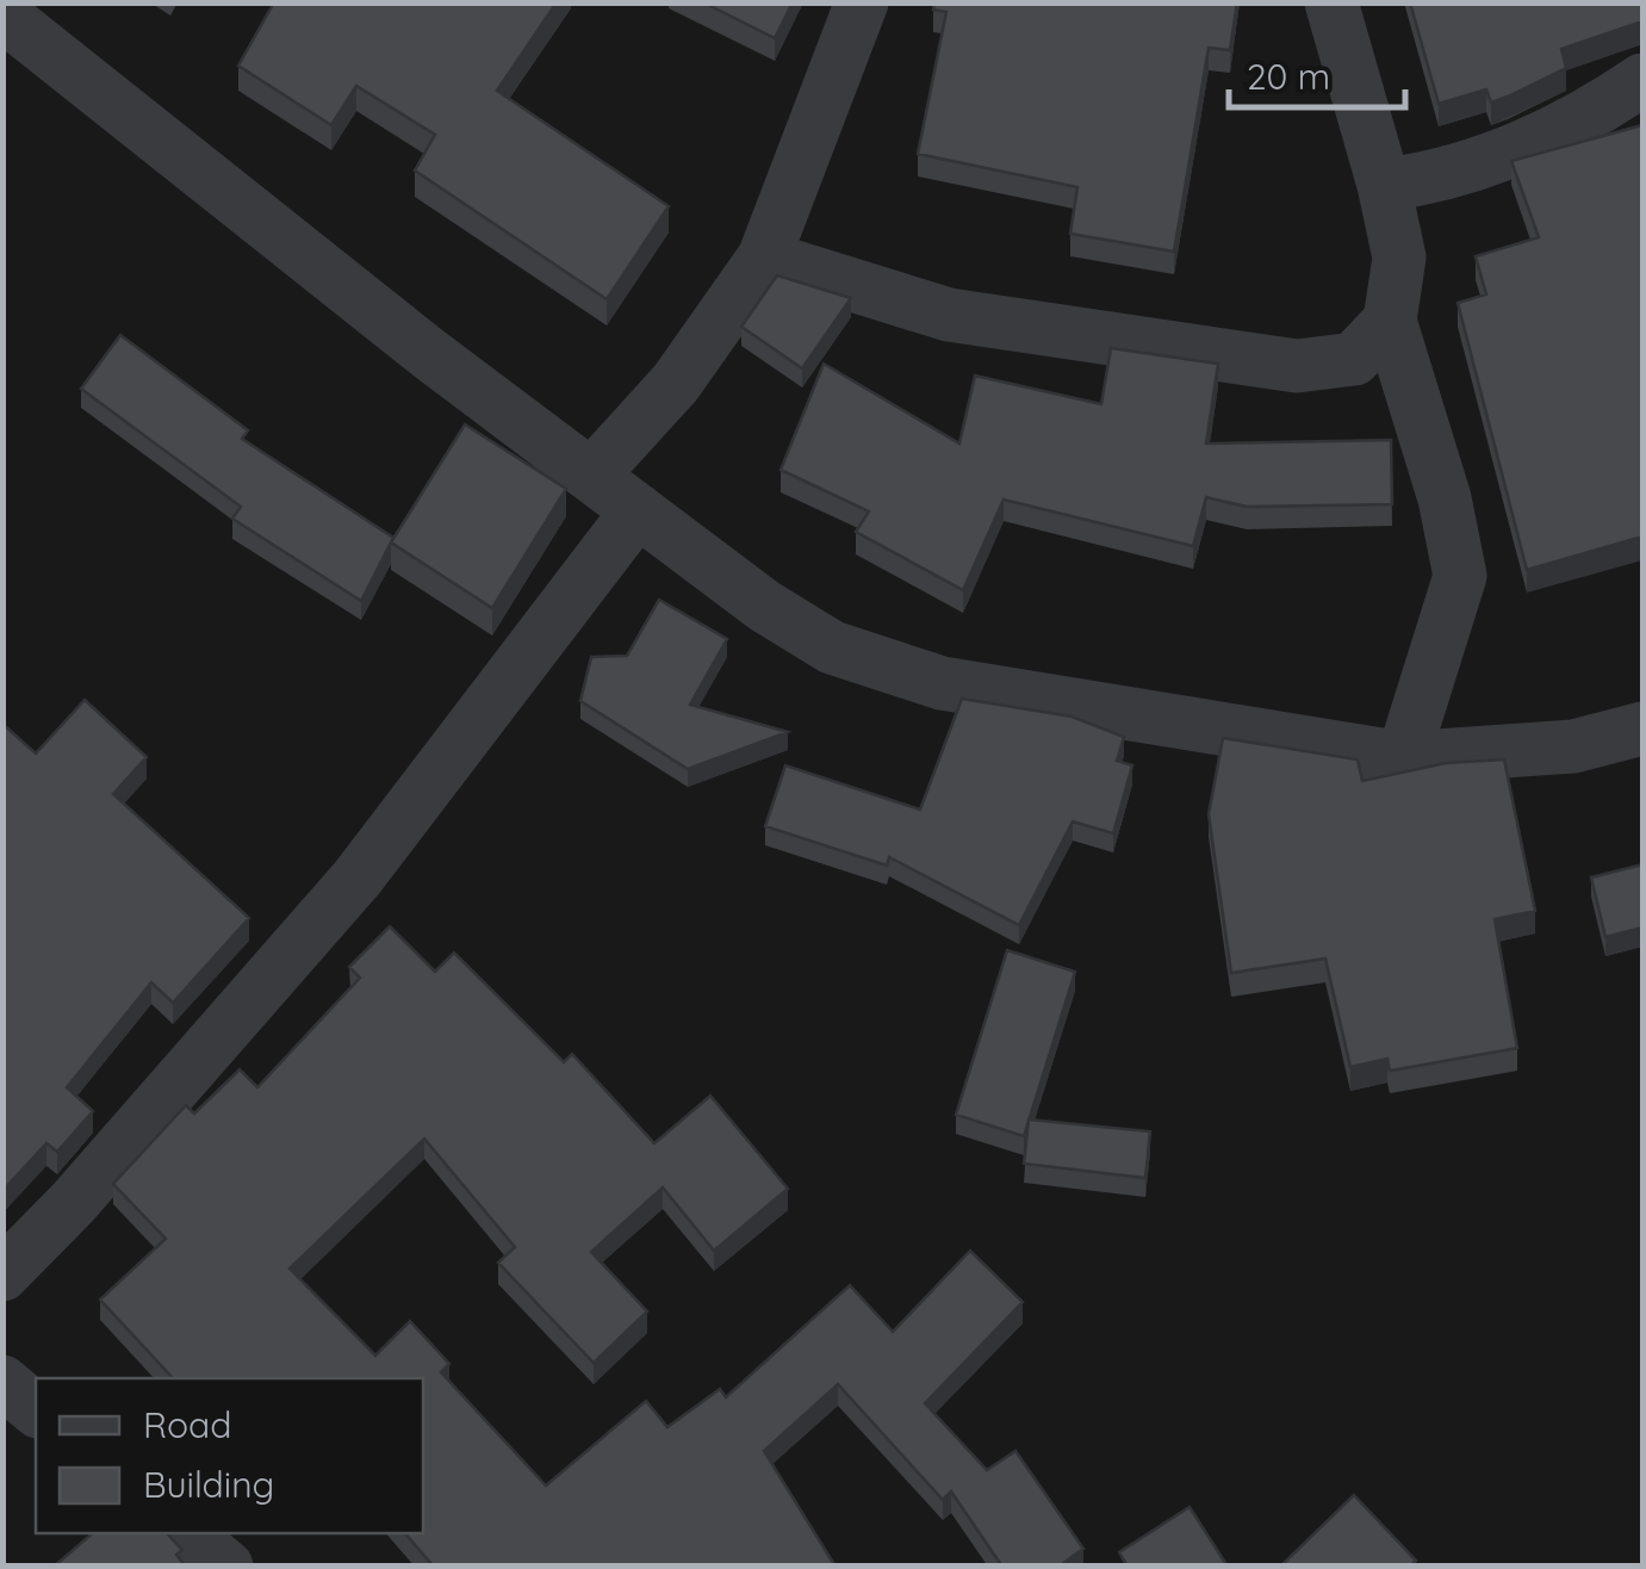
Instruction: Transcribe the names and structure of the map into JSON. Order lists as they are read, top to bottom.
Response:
{
  "legend": ["Road", "Building"],
  "scale_bar": "20 m"
}
